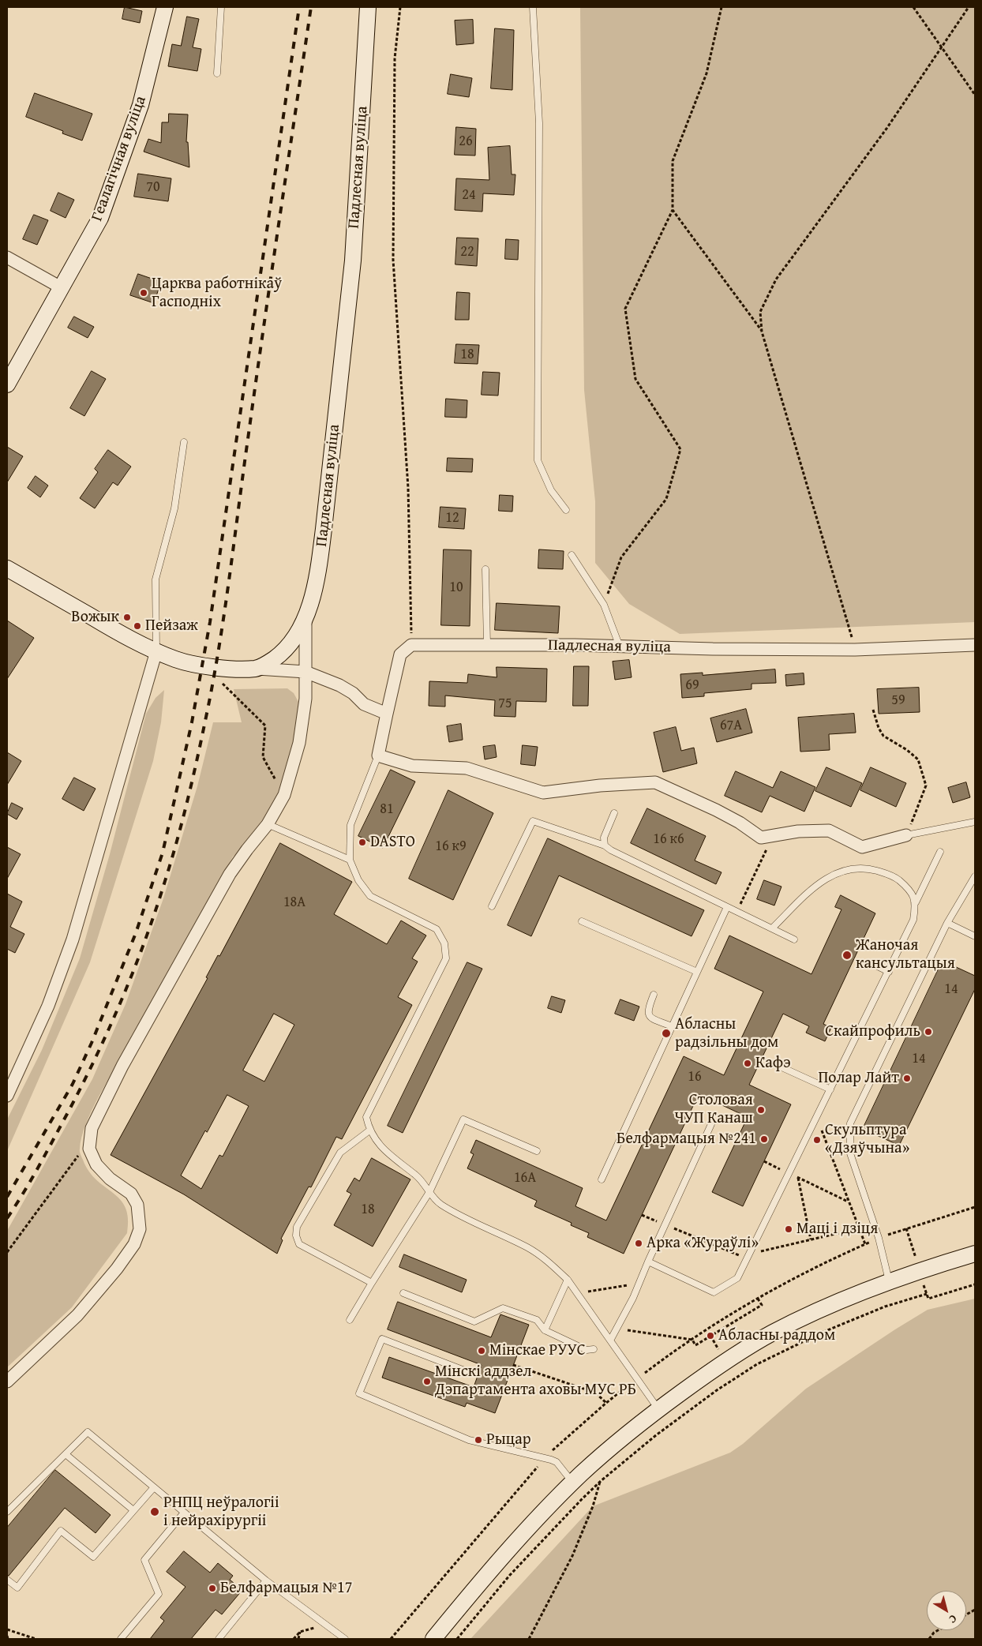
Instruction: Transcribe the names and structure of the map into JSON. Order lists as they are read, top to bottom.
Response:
{
  "streets": {
    "street": ["Геалагічная вуліца", "Падлесная вуліца"]
  },
  "places": [
    "Царква работнікаў Гасподніх",
    "Вожык",
    "Пейзаж",
    "DASTO",
    "Жаночая кансультацыя",
    "Скайпрофиль",
    "Абласны радзільны дом",
    "Кафэ",
    "Полар Лайт",
    "Столовая ЧУП Канаш",
    "Белфармацыя №241",
    "Скульптура «Дзяўчына»",
    "Маці і дзіця",
    "Арка «Жураўлі»",
    "Абласны раддом",
    "Мінскае РУУС",
    "Мінскі аддзел Дэпартамента аховы МУС РБ",
    "Рыцар",
    "РНПЦ неўралогіі і нейрахірургіі",
    "Белфармацыя №17"
  ],
  "house_numbers": [
    "26",
    "70",
    "24",
    "22",
    "18",
    "12",
    "10",
    "69",
    "59",
    "75",
    "67А",
    "81",
    "16 к6",
    "16 к9",
    "18А",
    "14",
    "14",
    "16",
    "16А",
    "18"
  ],
  "north": "bottom right"
}
